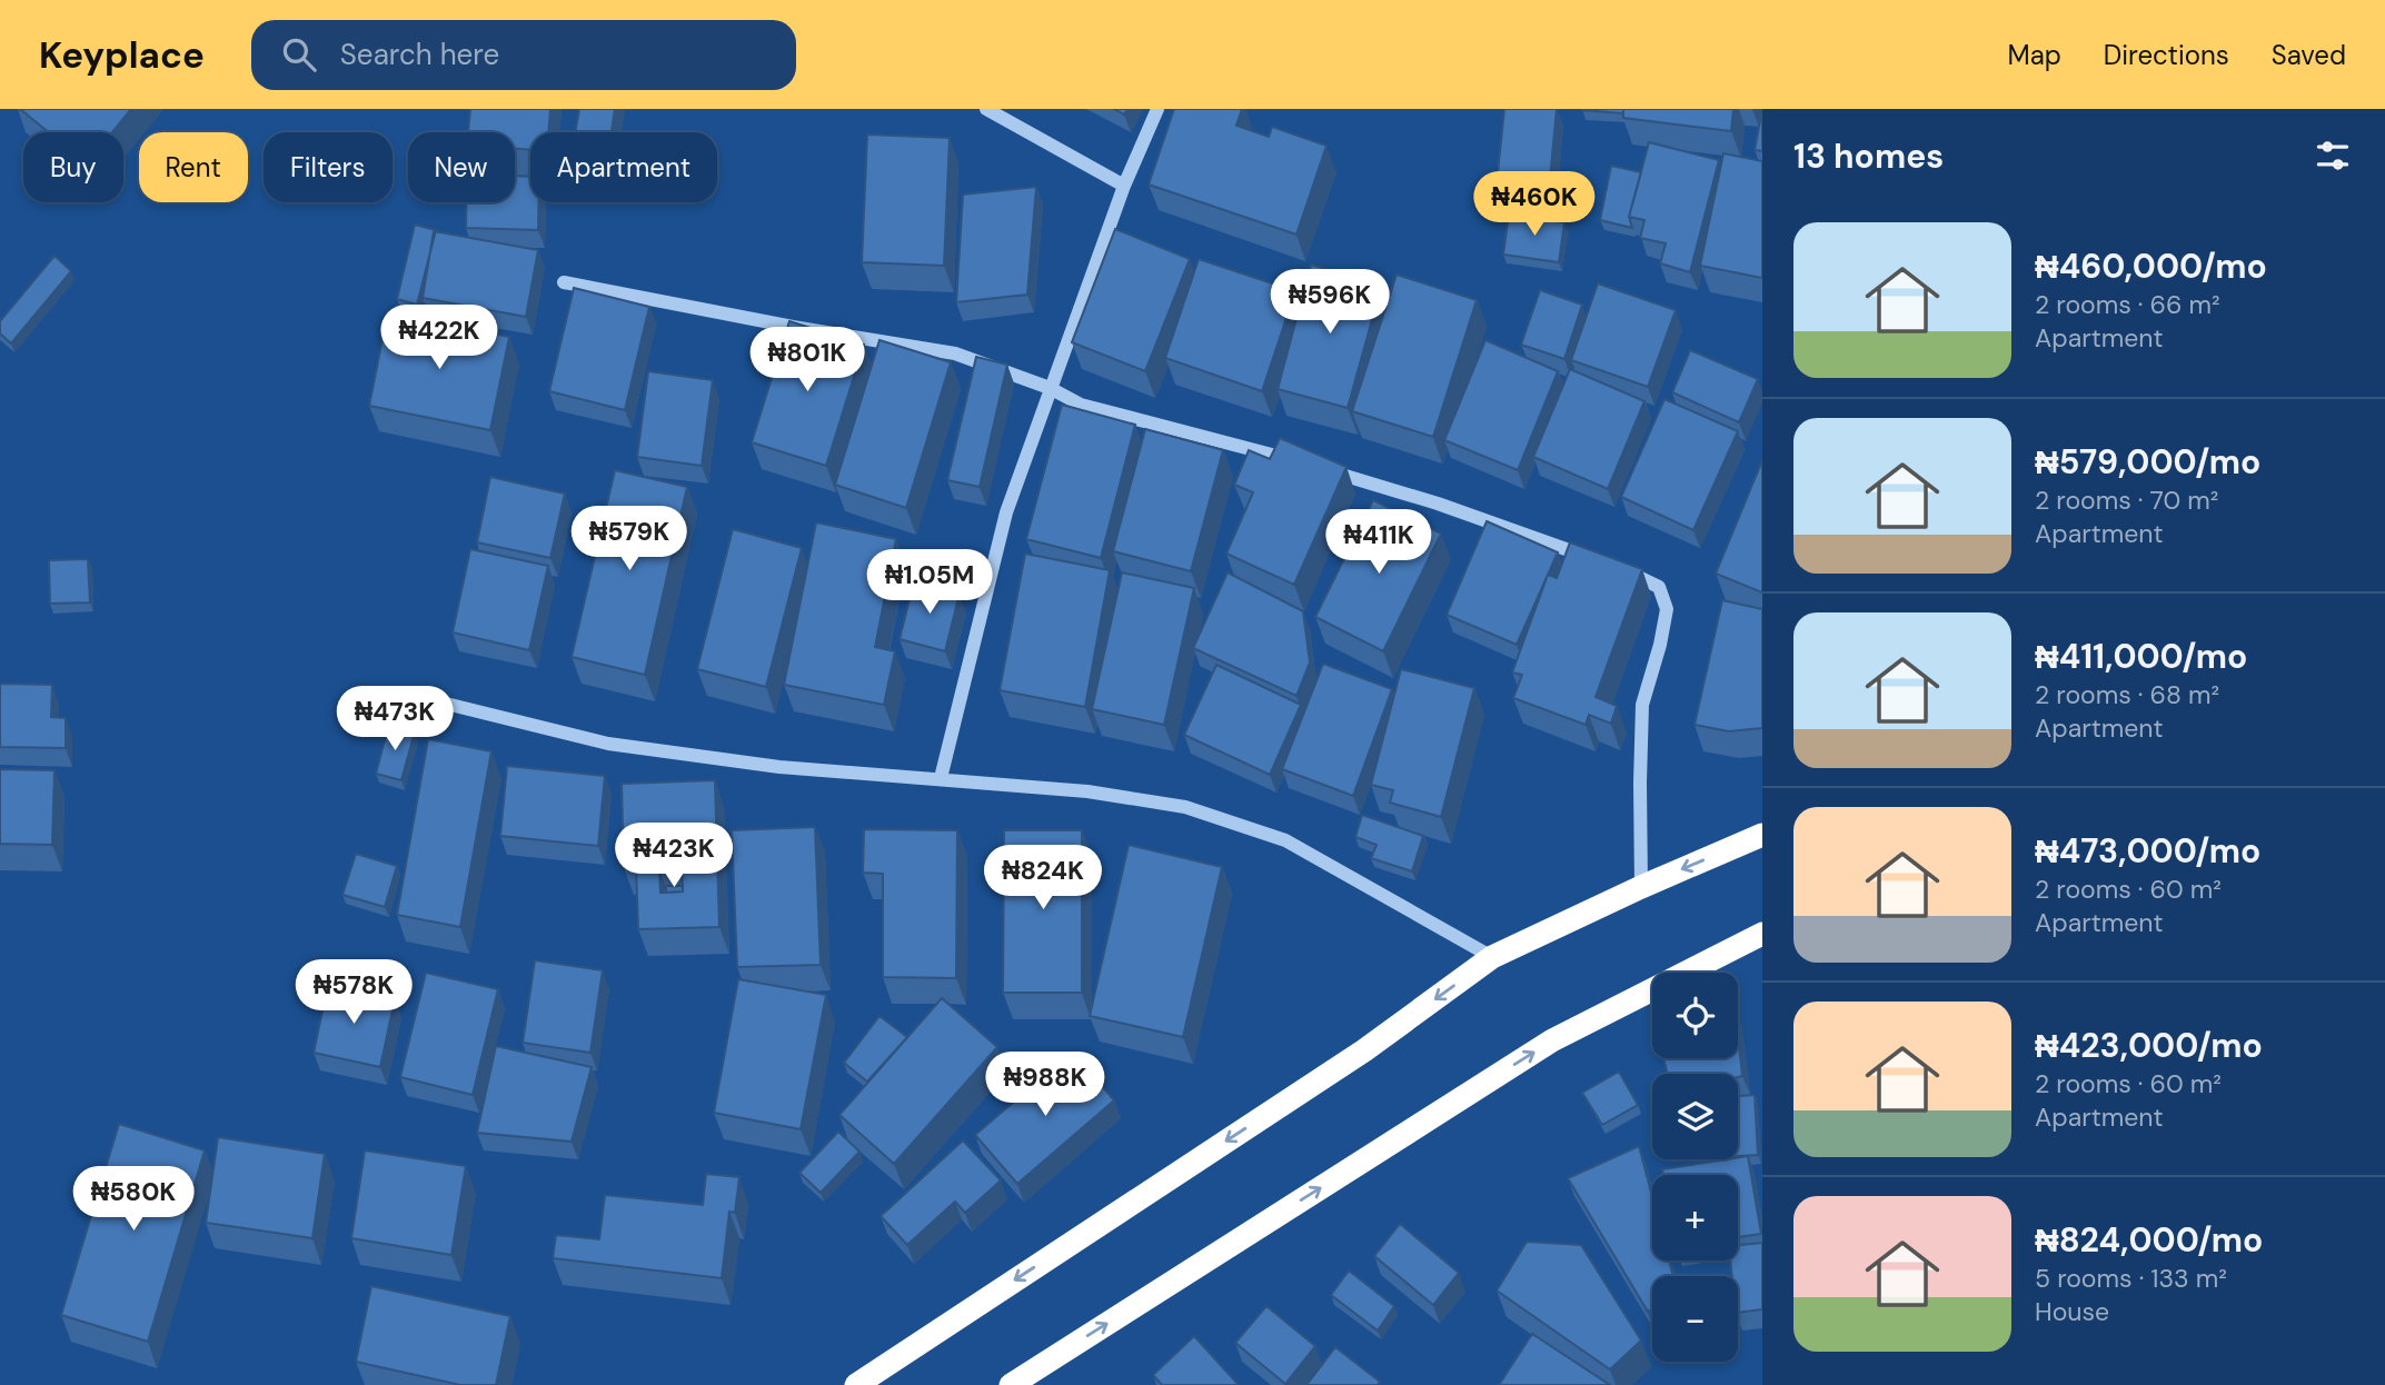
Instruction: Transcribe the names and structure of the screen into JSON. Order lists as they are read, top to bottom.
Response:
{
  "page": {
    "header": "Keyplace",
    "search": "Search here",
    "nav": ["Map", "Directions", "Saved"],
    "heading": "13 homes",
    "chip": [
      "Buy",
      "Rent",
      "Filters",
      "New",
      "Apartment"
    ],
    "price": [
      "₦460K",
      "₦596K",
      "₦422K",
      "₦801K",
      "₦579K",
      "₦411K",
      "₦1.05M",
      "₦473K",
      "₦423K",
      "₦824K",
      "₦578K",
      "₦988K",
      "₦580K"
    ],
    "list": [
      {
        "name": "₦460,000/mo",
        "note": "2 rooms · 66 m² · Apartment"
      },
      {
        "name": "₦579,000/mo",
        "note": "2 rooms · 70 m² · Apartment"
      },
      {
        "name": "₦411,000/mo",
        "note": "2 rooms · 68 m² · Apartment"
      },
      {
        "name": "₦473,000/mo",
        "note": "2 rooms · 60 m² · Apartment"
      },
      {
        "name": "₦423,000/mo",
        "note": "2 rooms · 60 m² · Apartment"
      },
      {
        "name": "₦824,000/mo",
        "note": "5 rooms · 133 m² · House"
      }
    ],
    "map_buttons": ["+", "−"]
  }
}
